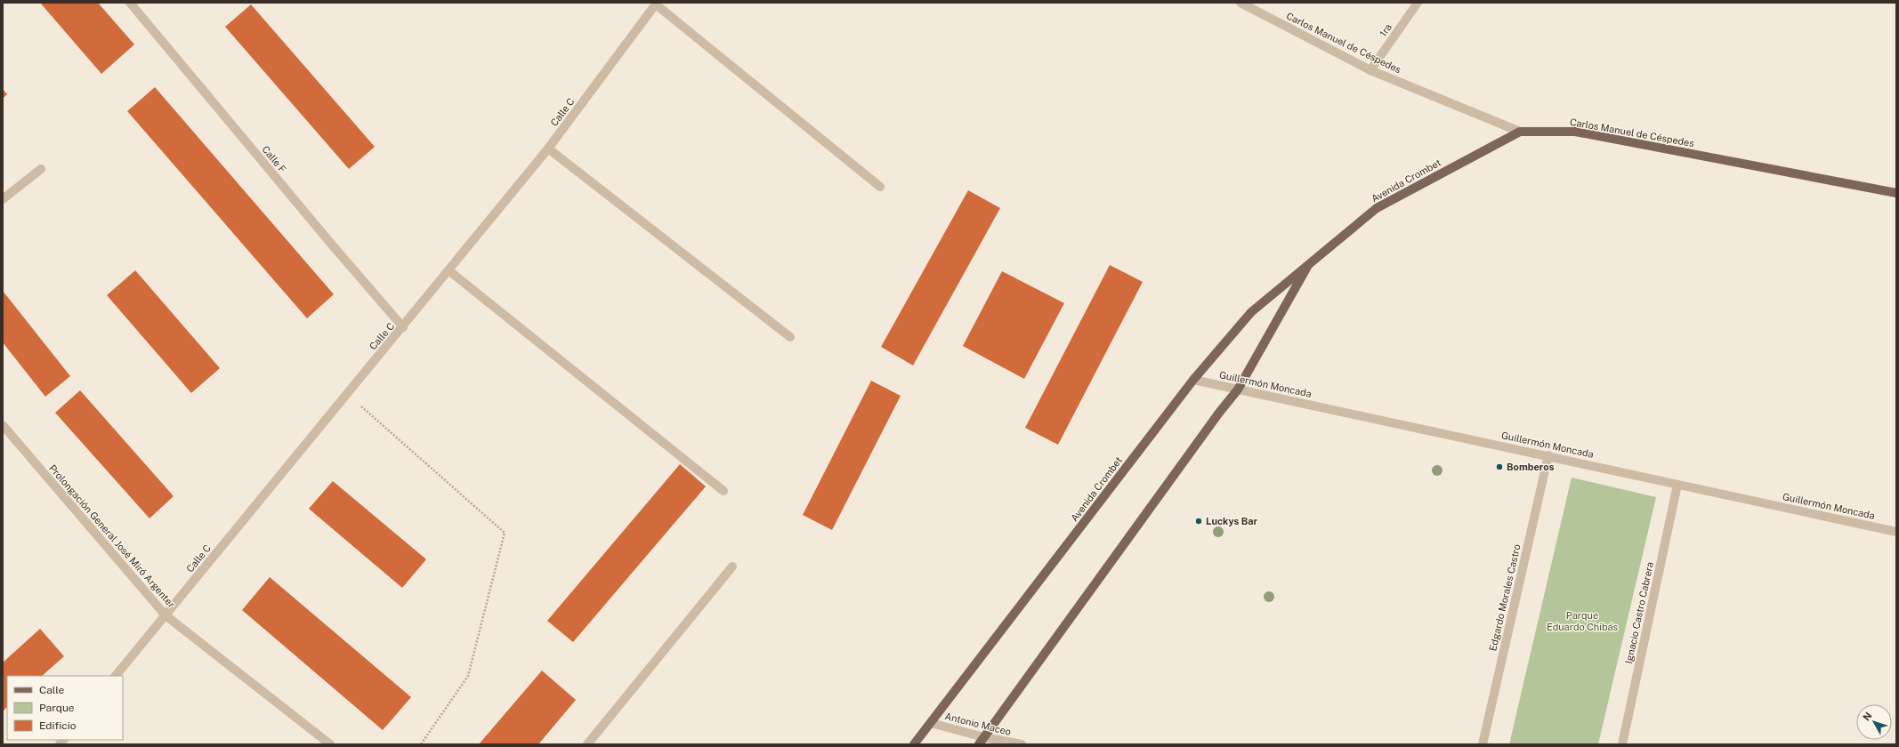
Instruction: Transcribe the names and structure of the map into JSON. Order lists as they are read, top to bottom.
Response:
{
  "streets": {
    "main road": ["Carlos Manuel de Céspedes", "Avenida Crombet"],
    "street": [
      "1ra",
      "Calle C",
      "Calle F",
      "Guillermón Moncada",
      "Prolongación General José Miró Argenter",
      "Edgardo Morales Castro",
      "Ignacio Castro Cabrera",
      "Antonio Maceo"
    ]
  },
  "crossings": [
    ["1ra", "Carlos Manuel de Céspedes"],
    ["Carlos Manuel de Céspedes", "Avenida Crombet"],
    ["Calle C", "Calle F"],
    ["Calle C", "Prolongación General José Miró Argenter"],
    ["Avenida Crombet", "Guillermón Moncada"],
    ["Avenida Crombet", "Antonio Maceo"],
    ["Guillermón Moncada", "Edgardo Morales Castro"],
    ["Guillermón Moncada", "Ignacio Castro Cabrera"]
  ],
  "parks": ["Parque Eduardo Chibás"],
  "places": ["Bomberos", "Luckys Bar"],
  "legend": ["Calle", "Parque", "Edificio"],
  "north": "top left"
}
